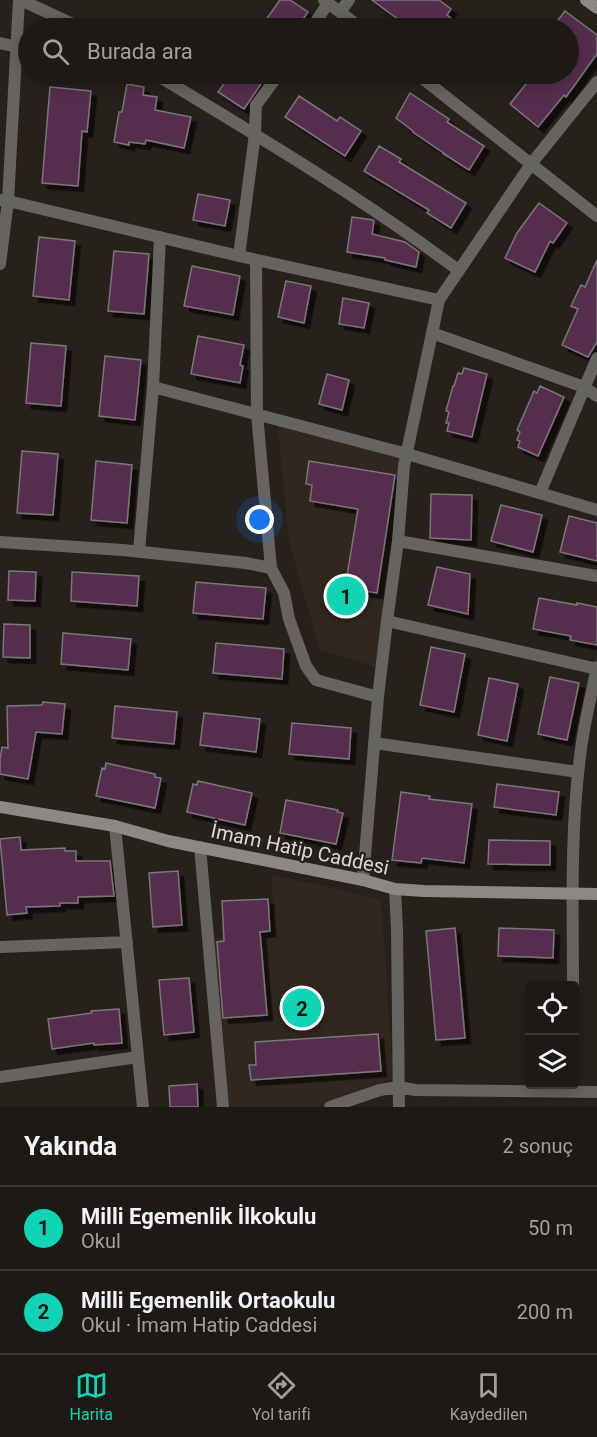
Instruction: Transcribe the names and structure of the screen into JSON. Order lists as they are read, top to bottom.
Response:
{
  "streets": {
    "street": ["İmam Hatip Caddesi"]
  },
  "page": {
    "search": "Burada ara",
    "pins": ["1", "2"],
    "heading": ["Yakında", "2 sonuç"],
    "list": [
      {
        "mark": "1",
        "name": "Milli Egemenlik İlkokulu",
        "note": "Okul",
        "value": "50 m"
      },
      {
        "mark": "2",
        "name": "Milli Egemenlik Ortaokulu",
        "note": "Okul · İmam Hatip Caddesi",
        "value": "200 m"
      }
    ],
    "nav": ["Harita", "Yol tarifi", "Kaydedilen"]
  }
}
